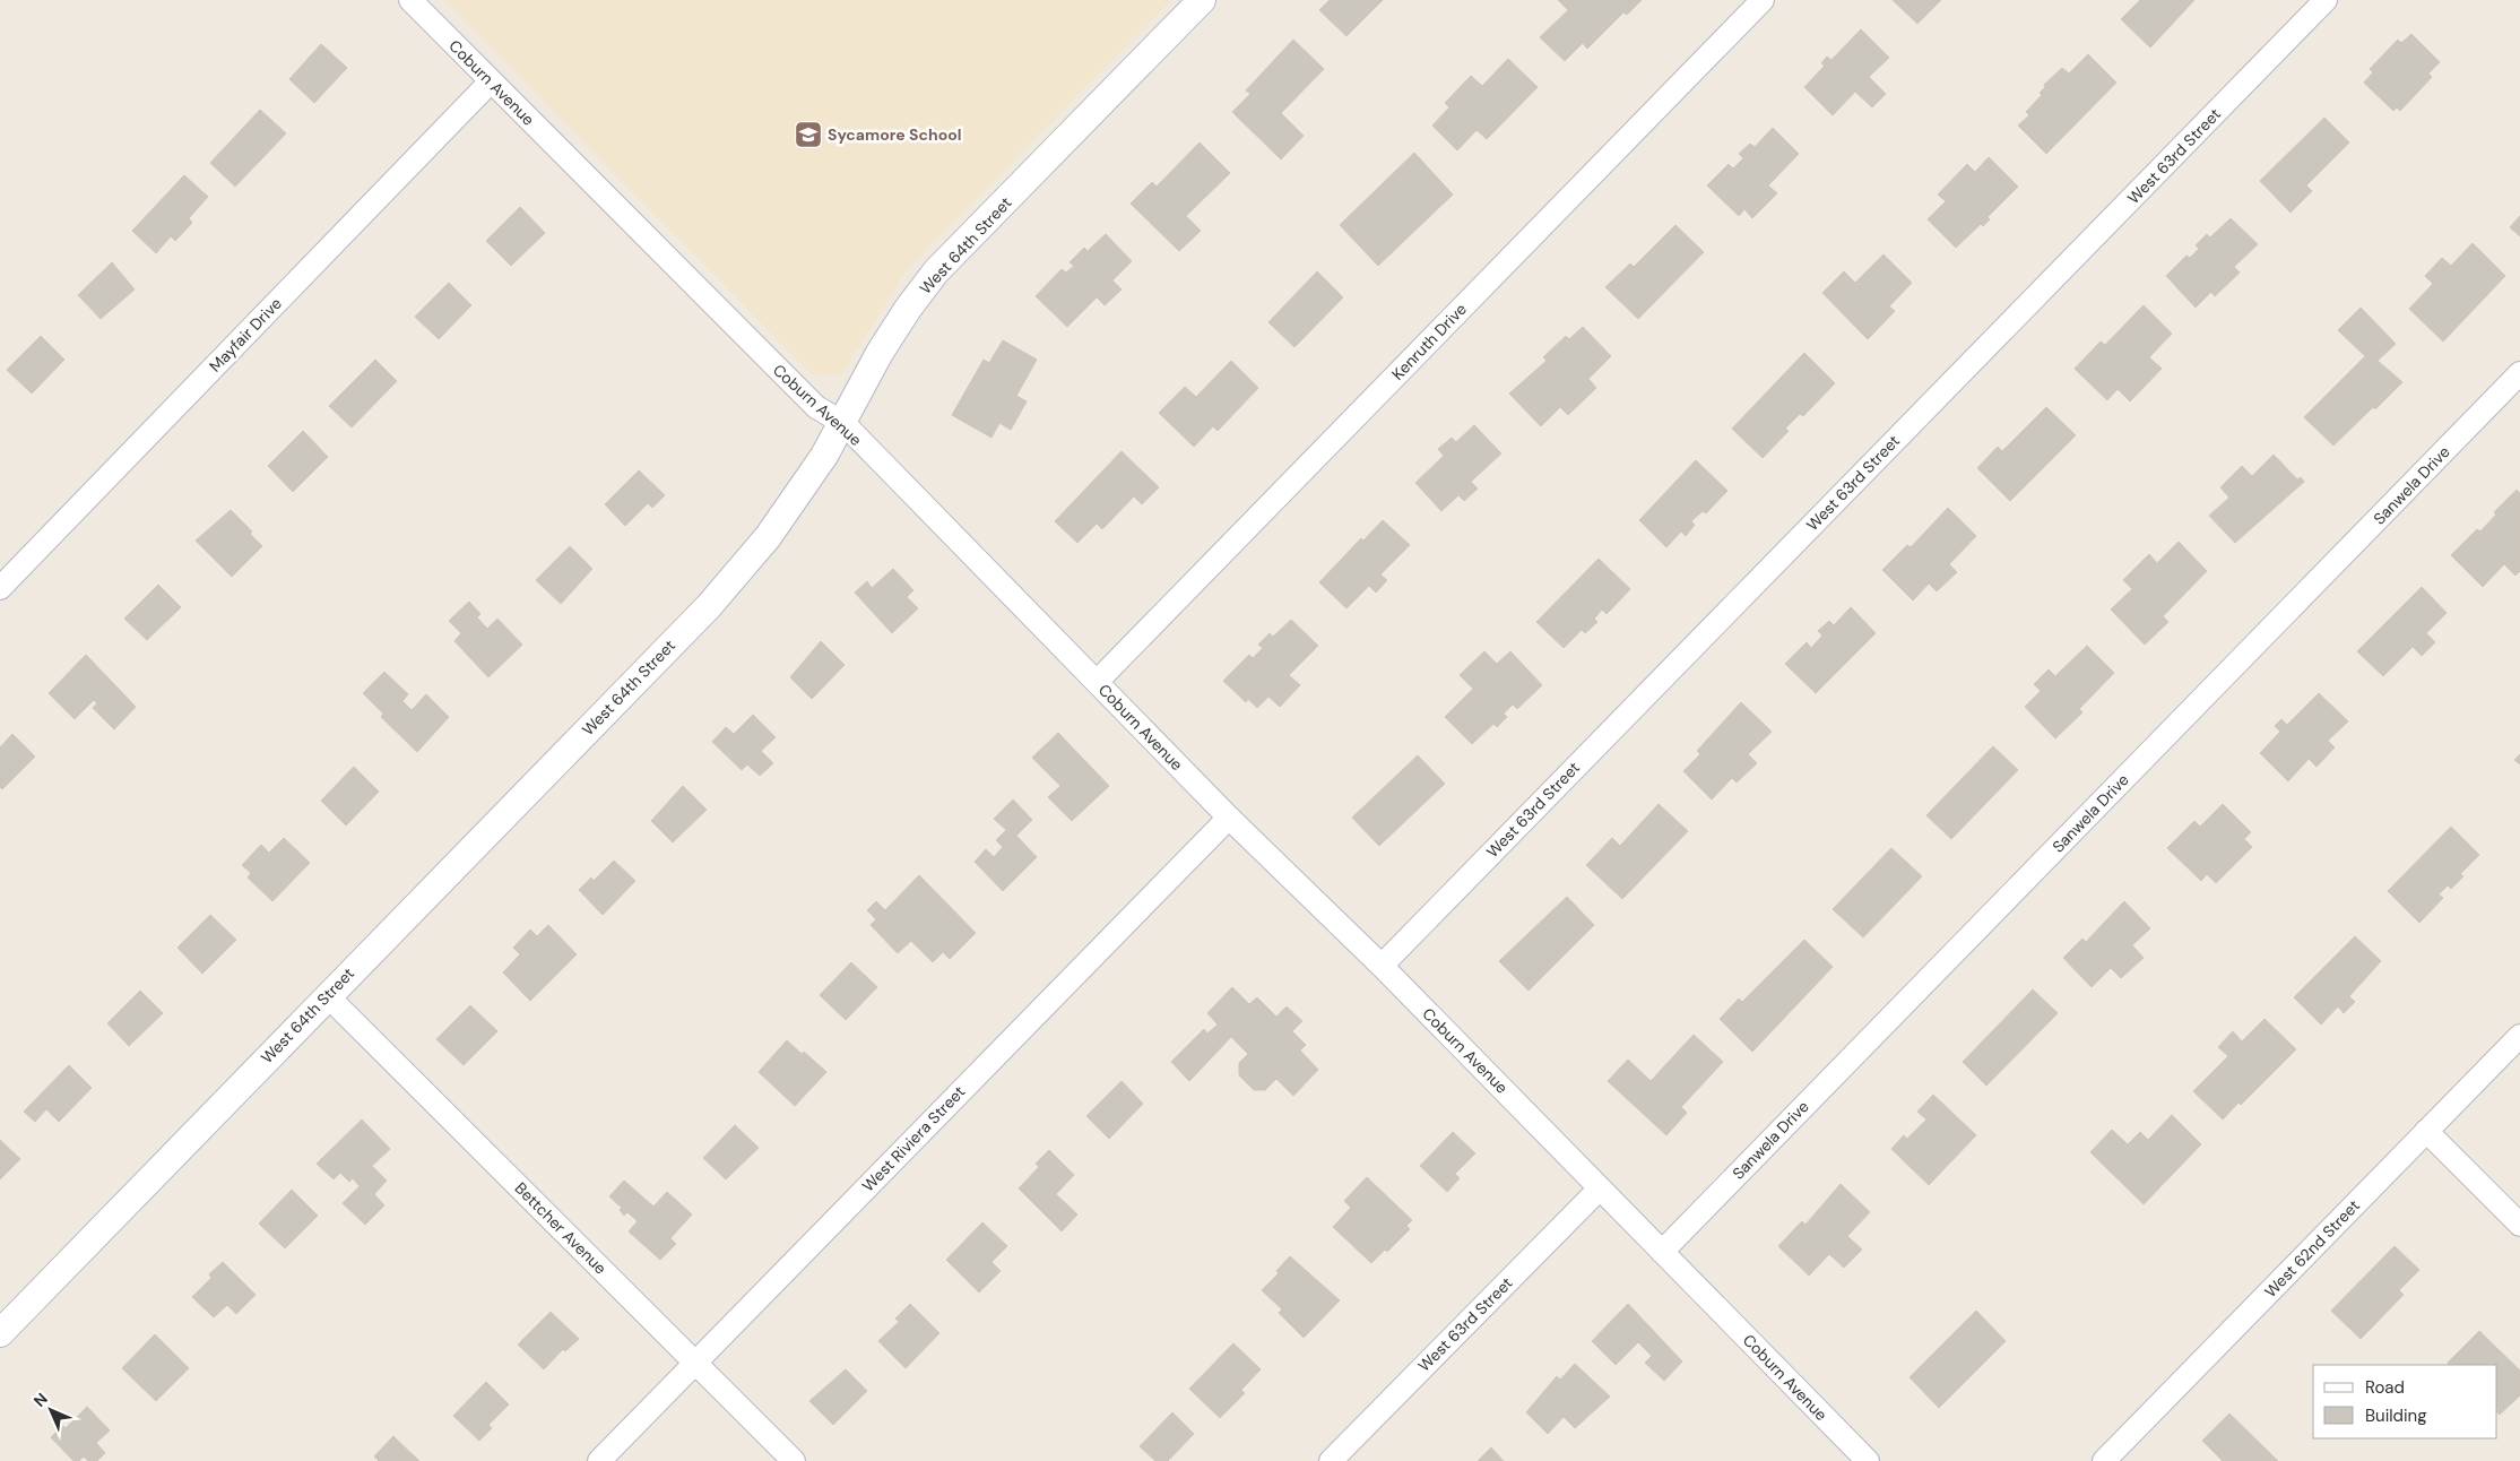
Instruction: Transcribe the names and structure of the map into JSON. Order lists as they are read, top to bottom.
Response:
{
  "streets": {
    "street": [
      "Coburn Avenue",
      "West 63rd Street",
      "West 64th Street",
      "Mayfair Drive",
      "Kenruth Drive",
      "Sanwela Drive",
      "West Riviera Street",
      "Bettcher Avenue",
      "West 62nd Street"
    ]
  },
  "crossings": [
    ["Coburn Avenue", "West 63rd Street"],
    ["Coburn Avenue", "West 64th Street"],
    ["Coburn Avenue", "Mayfair Drive"],
    ["Coburn Avenue", "Kenruth Drive"],
    ["Coburn Avenue", "Sanwela Drive"],
    ["Coburn Avenue", "West Riviera Street"],
    ["West 64th Street", "Bettcher Avenue"],
    ["West Riviera Street", "Bettcher Avenue"]
  ],
  "places": {
    "school or university": ["Sycamore School"]
  },
  "legend": ["Road", "Building"],
  "north": "top left"
}
